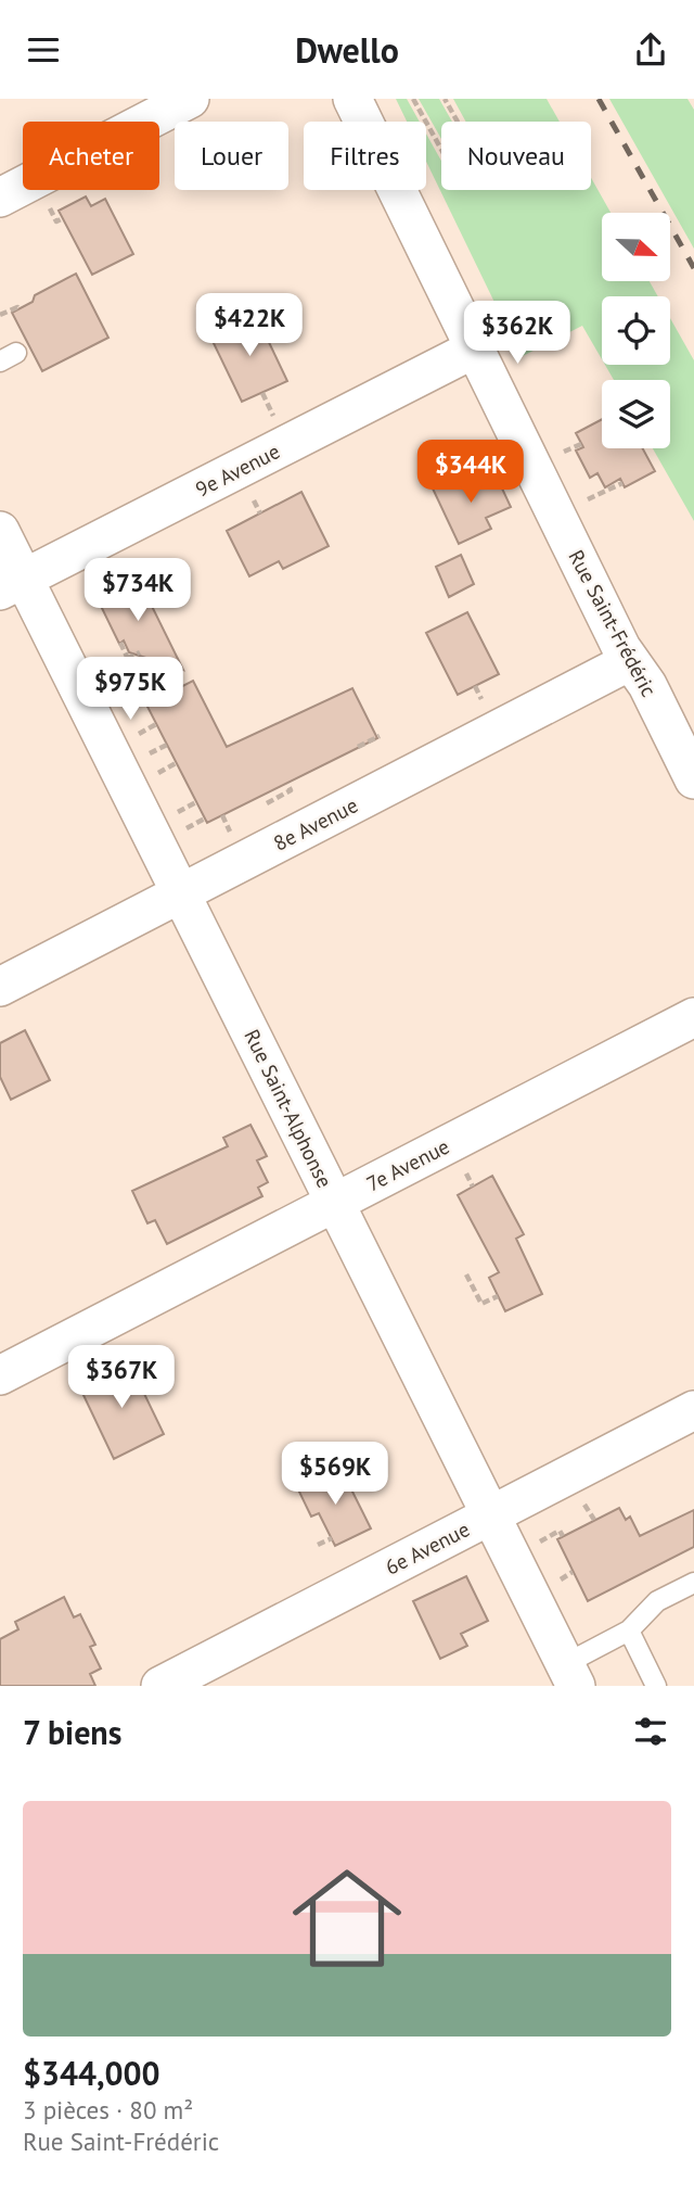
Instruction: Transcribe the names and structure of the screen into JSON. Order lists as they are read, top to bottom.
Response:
{
  "streets": {
    "street": [
      "9e Avenue",
      "Rue Saint-Frédéric",
      "8e Avenue",
      "Rue Saint-Alphonse",
      "7e Avenue",
      "6e Avenue"
    ]
  },
  "crossings": [
    ["9e Avenue", "Rue Saint-Frédéric"],
    ["9e Avenue", "Rue Saint-Alphonse"],
    ["Rue Saint-Frédéric", "8e Avenue"],
    ["8e Avenue", "Rue Saint-Alphonse"],
    ["Rue Saint-Alphonse", "7e Avenue"],
    ["Rue Saint-Alphonse", "6e Avenue"]
  ],
  "north": "right",
  "page": {
    "header": "Dwello",
    "chip": [
      "Acheter",
      "Louer",
      "Filtres",
      "Nouveau"
    ],
    "price": [
      "$422K",
      "$362K",
      "$344K",
      "$734K",
      "$975K",
      "$367K",
      "$569K"
    ],
    "heading": "7 biens",
    "list": [
      {
        "name": "$344,000",
        "note": "3 pièces · 80 m² · Rue Saint-Frédéric"
      }
    ]
  }
}
